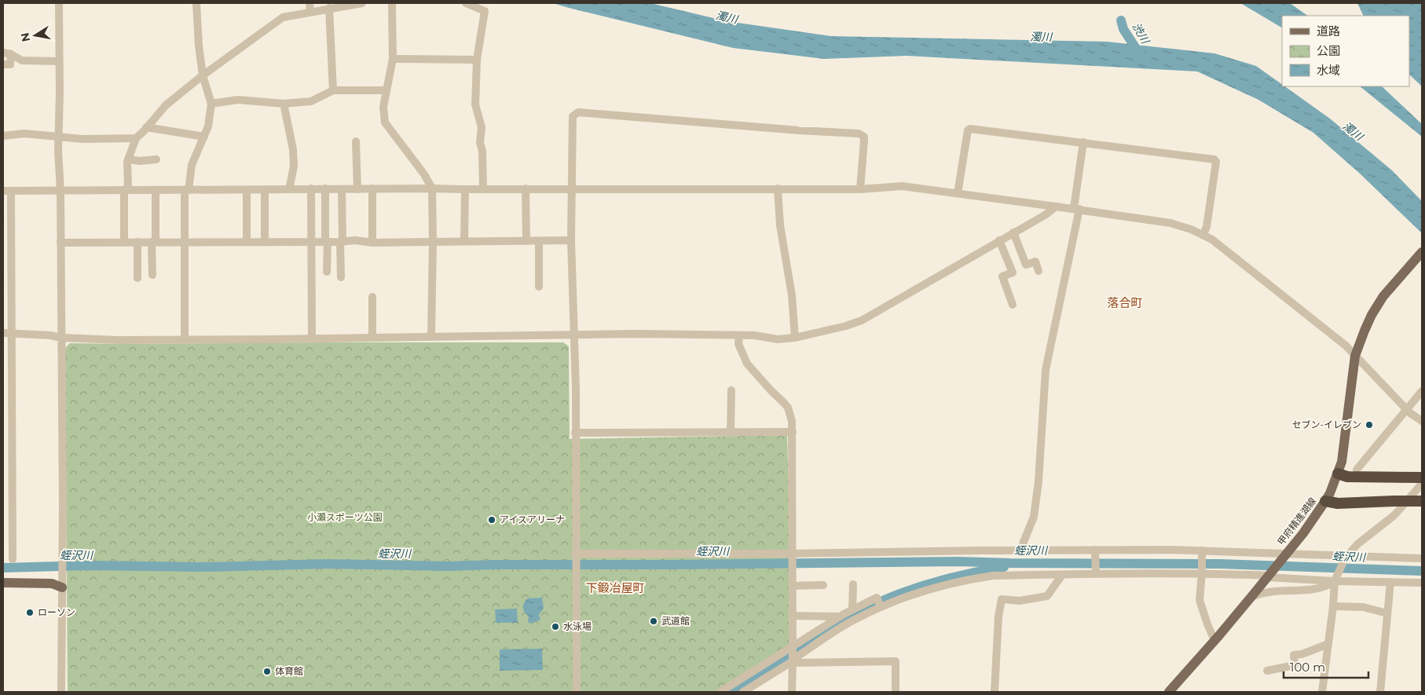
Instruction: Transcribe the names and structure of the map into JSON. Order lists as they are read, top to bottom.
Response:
{
  "streets": {
    "main road": ["甲府精進湖線"]
  },
  "districts": ["落合町", "下鍛冶屋町"],
  "water": ["濁川", "渋川", "蛭沢川"],
  "parks": ["小瀬スポーツ公園"],
  "places": [
    "セブン-イレブン",
    "アイスアリーナ",
    "ローソン",
    "武道館",
    "水泳場",
    "体育館"
  ],
  "legend": ["道路", "公園", "水域"],
  "scale_bar": "100 m",
  "north": "left"
}
